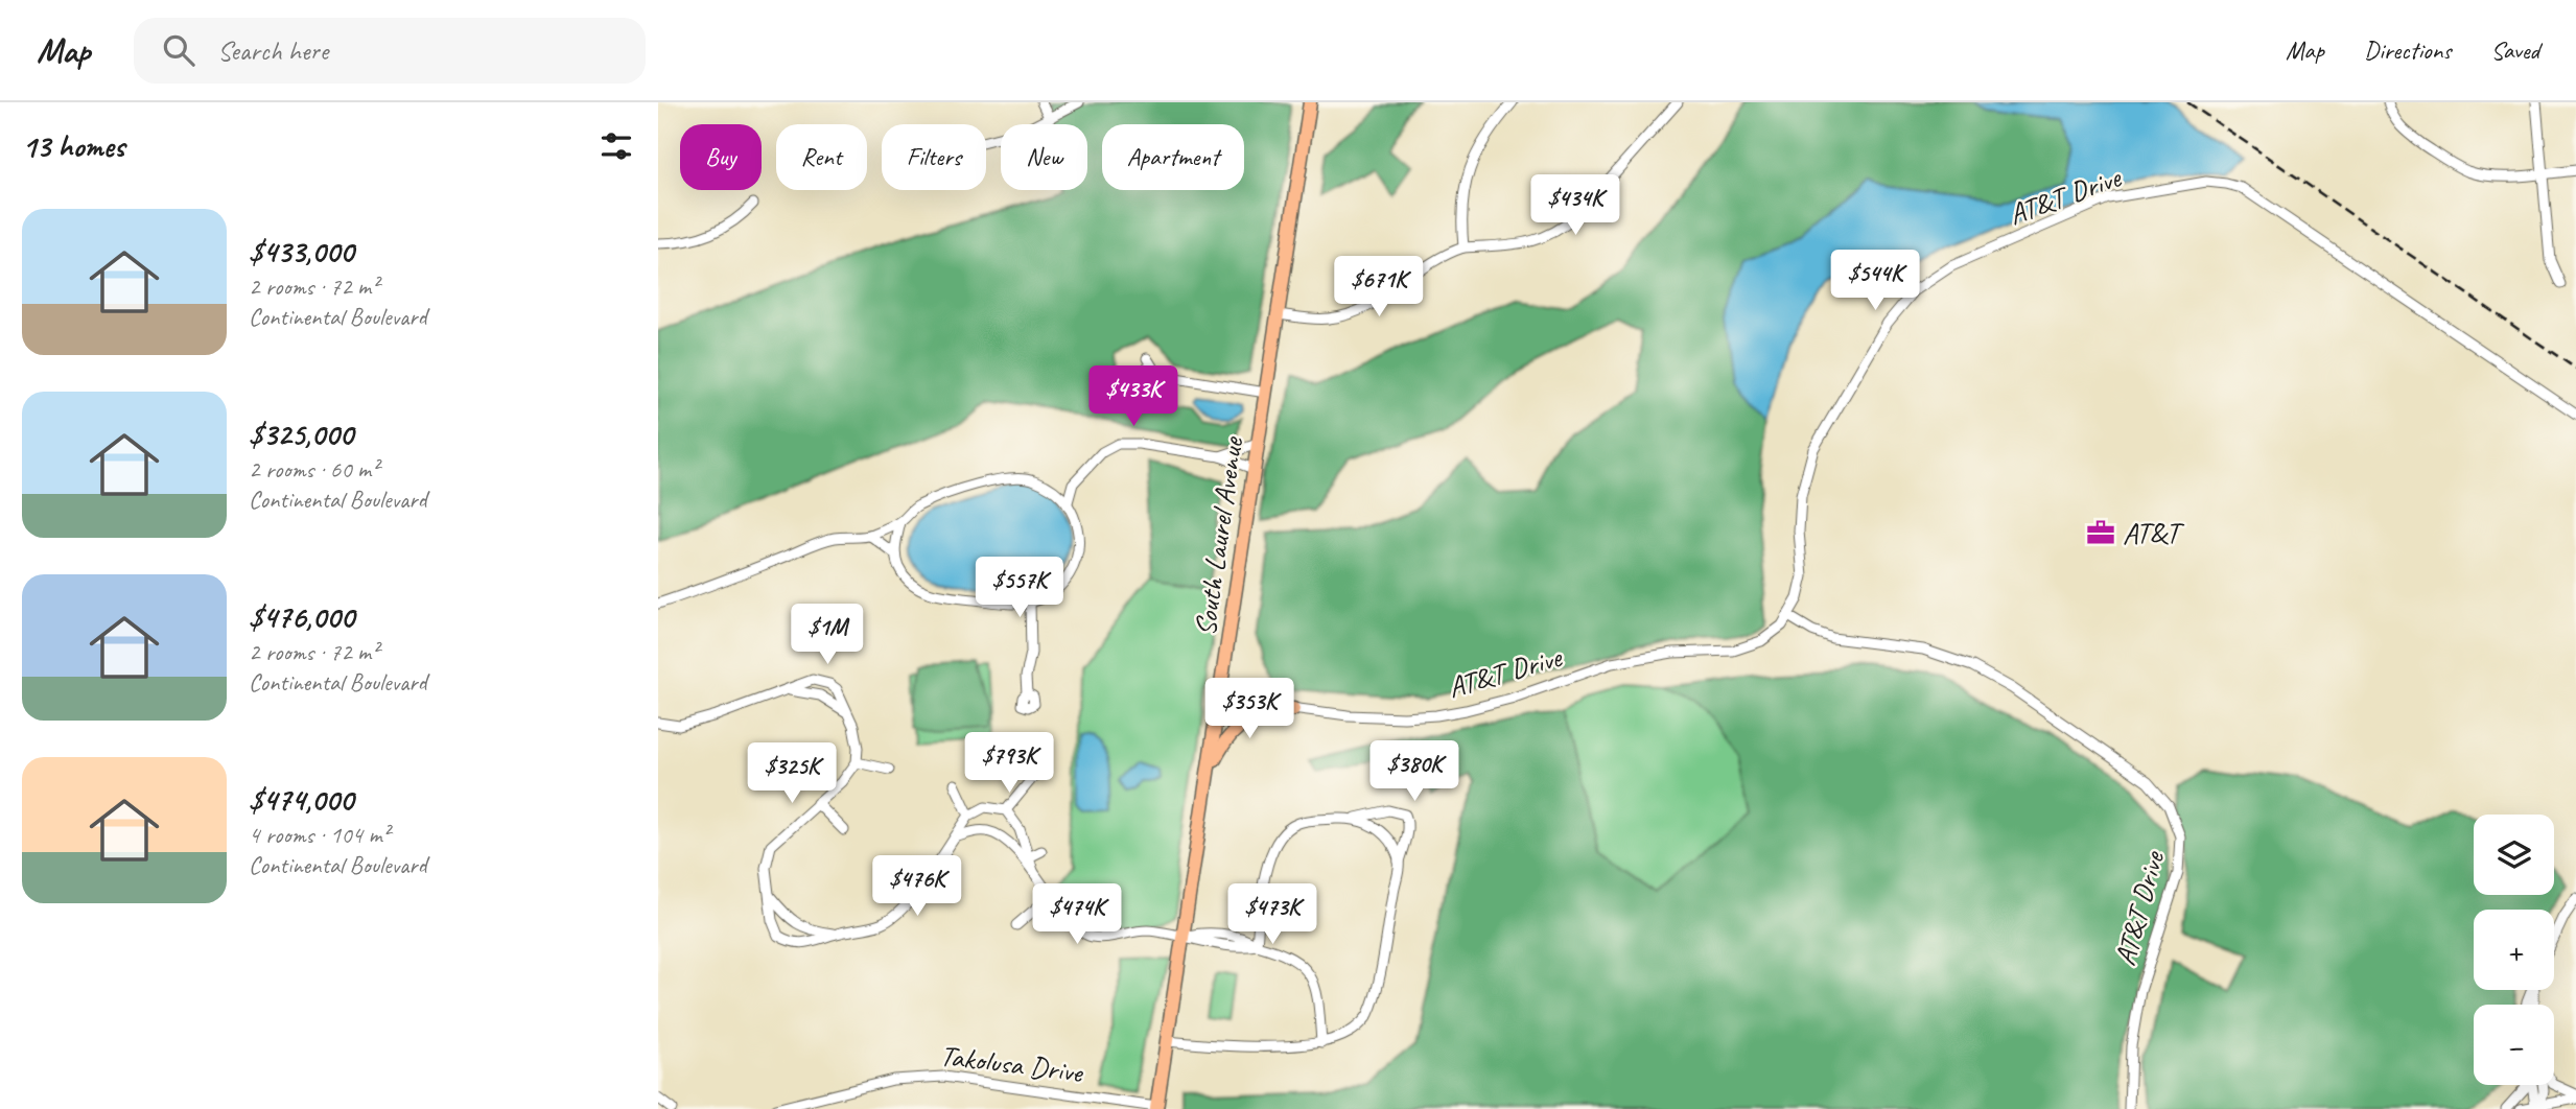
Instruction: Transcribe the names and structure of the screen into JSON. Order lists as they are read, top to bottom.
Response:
{
  "streets": {
    "main road": ["South Laurel Avenue"],
    "street": ["AT&T Drive", "Takolusa Drive"]
  },
  "crossings": [
    ["AT&T Drive", "South Laurel Avenue"],
    ["South Laurel Avenue", "Takolusa Drive"]
  ],
  "places": {
    "office": ["AT&T"]
  },
  "page": {
    "header": "Map",
    "search": "Search here",
    "nav": ["Map", "Directions", "Saved"],
    "heading": "13 homes",
    "chip": [
      "Buy",
      "Rent",
      "Filters",
      "New",
      "Apartment"
    ],
    "price": [
      "$434K",
      "$544K",
      "$671K",
      "$433K",
      "$557K",
      "$1M",
      "$353K",
      "$793K",
      "$380K",
      "$325K",
      "$476K",
      "$474K",
      "$473K"
    ],
    "list": [
      {
        "name": "$433,000",
        "note": "2 rooms · 72 m² · Continental Boulevard"
      },
      {
        "name": "$325,000",
        "note": "2 rooms · 60 m² · Continental Boulevard"
      },
      {
        "name": "$476,000",
        "note": "2 rooms · 72 m² · Continental Boulevard"
      },
      {
        "name": "$474,000",
        "note": "4 rooms · 104 m² · Continental Boulevard"
      }
    ],
    "map_buttons": ["+", "−"]
  }
}
